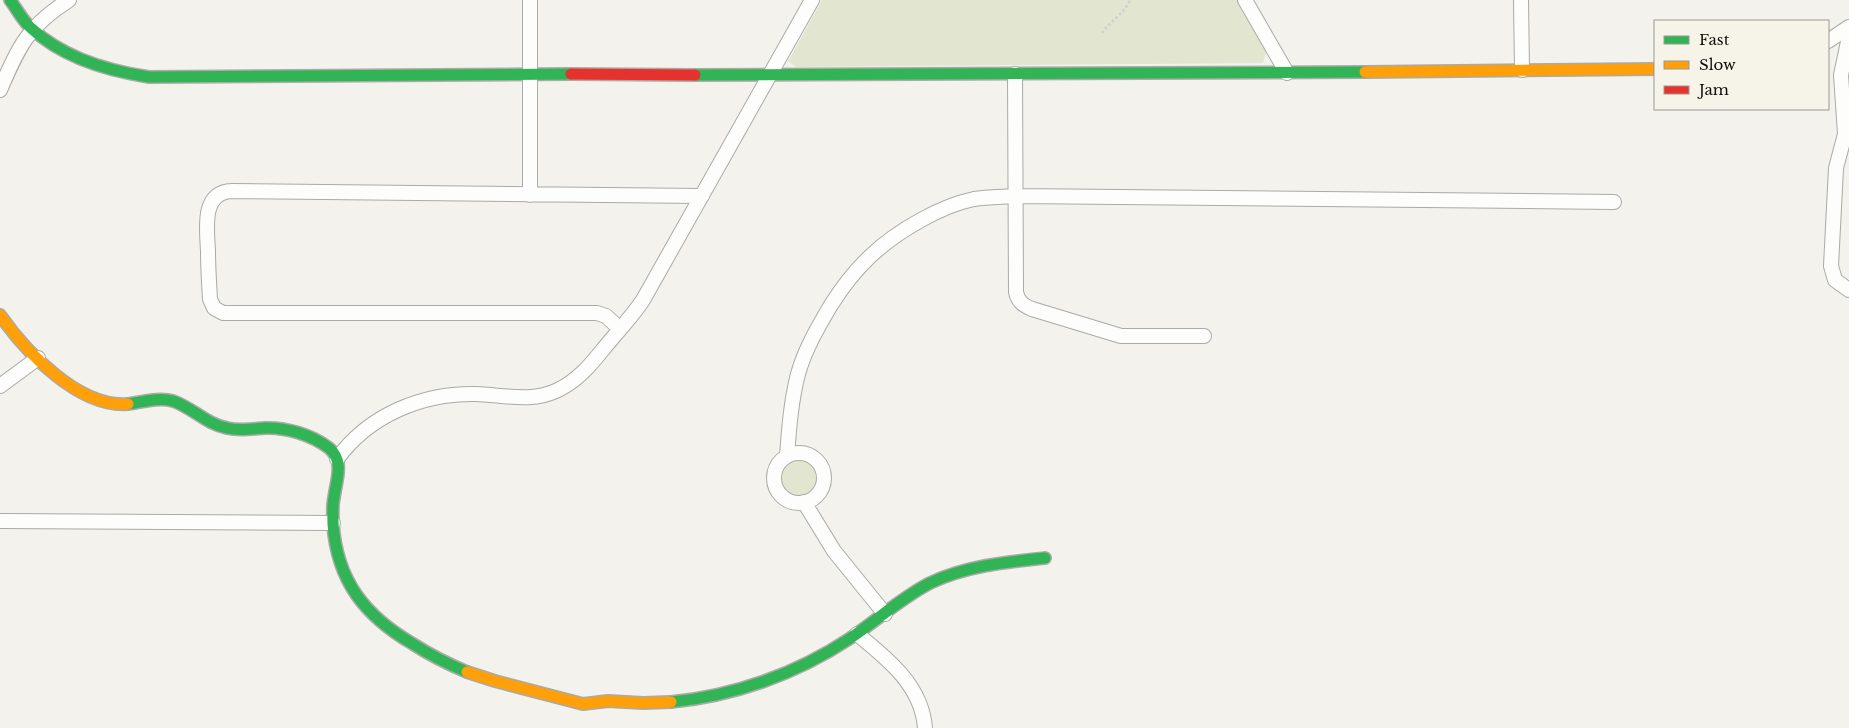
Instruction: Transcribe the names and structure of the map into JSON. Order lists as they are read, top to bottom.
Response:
{
  "legend": ["Fast", "Slow", "Jam"]
}
